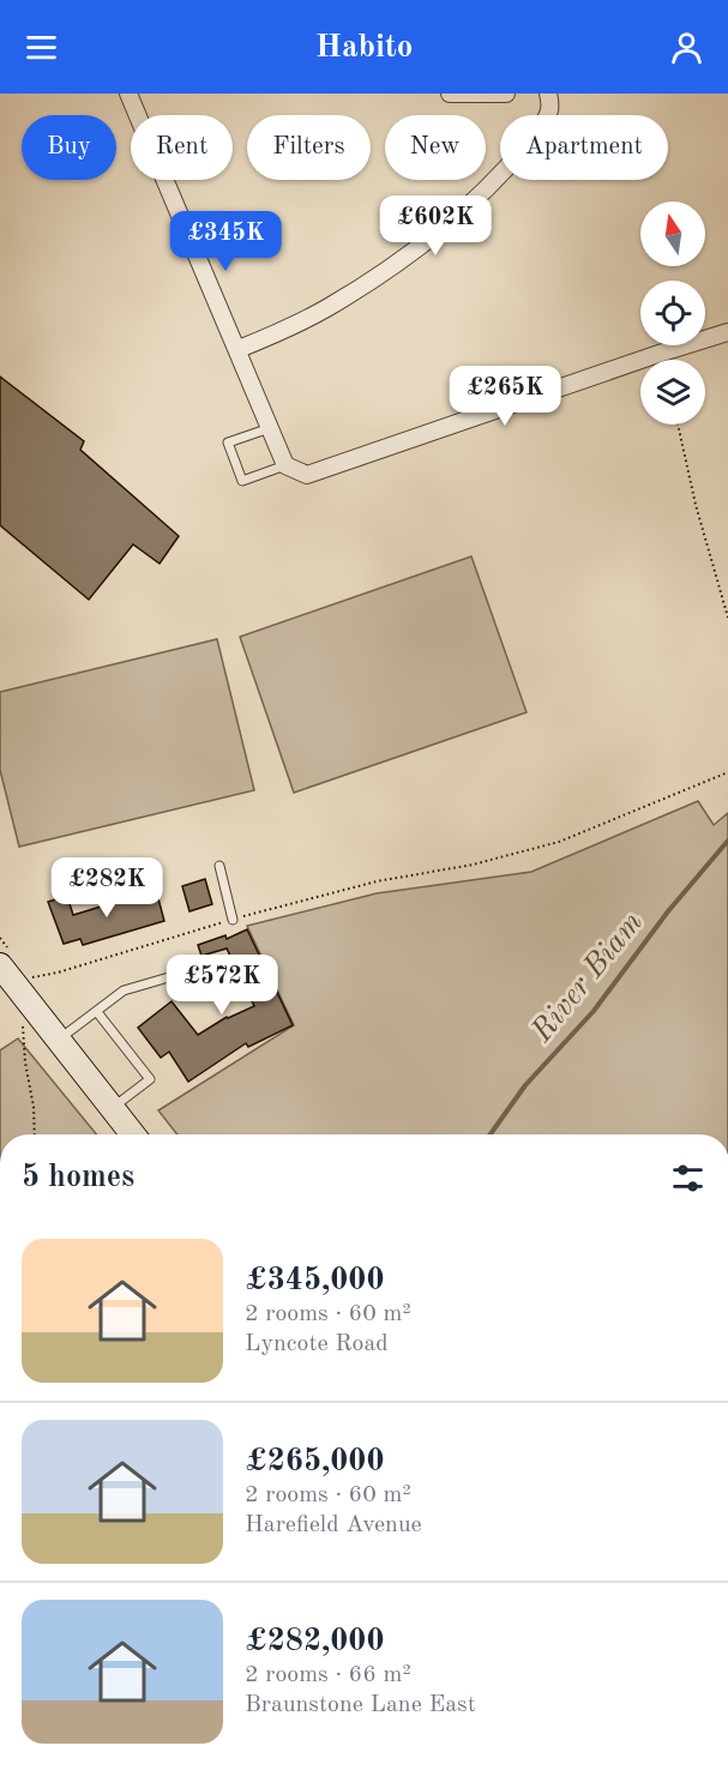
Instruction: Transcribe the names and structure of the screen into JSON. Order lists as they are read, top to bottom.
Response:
{
  "water": ["River Biam"],
  "north": "top",
  "page": {
    "header": "Habito",
    "chip": [
      "Buy",
      "Rent",
      "Filters",
      "New",
      "Apartment"
    ],
    "price": [
      "£602K",
      "£345K",
      "£265K",
      "£282K",
      "£572K"
    ],
    "heading": "5 homes",
    "list": [
      {
        "name": "£345,000",
        "note": "2 rooms · 60 m² · Lyncote Road"
      },
      {
        "name": "£265,000",
        "note": "2 rooms · 60 m² · Harefield Avenue"
      },
      {
        "name": "£282,000",
        "note": "2 rooms · 66 m² · Braunstone Lane East"
      }
    ]
  }
}
